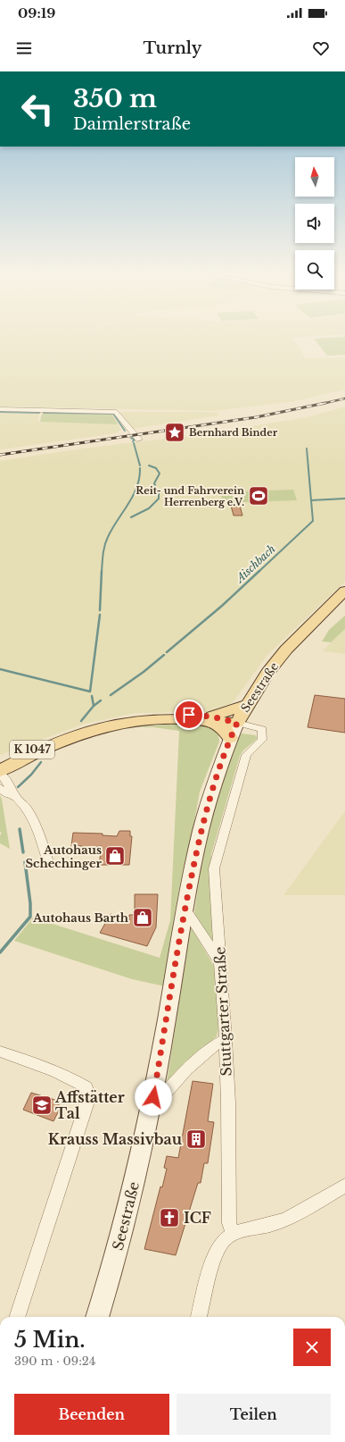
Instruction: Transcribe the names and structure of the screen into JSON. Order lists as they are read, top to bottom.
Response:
{
  "streets": {
    "main road": ["Seestraße", "K 1047"],
    "street": ["Stuttgarter Straße"]
  },
  "crossings": [
    ["Seestraße", "K 1047"],
    ["Seestraße", "Stuttgarter Straße"],
    ["K 1047", "Stuttgarter Straße"]
  ],
  "water": ["Aischbach"],
  "places": {
    "place": ["Bernhard Binder"],
    "sports": ["Reit- und Fahrverein Herrenberg e.V."],
    "shop": ["Autohaus Schechinger", "Autohaus Barth"],
    "school or university": ["Affstätter Tal"],
    "building": ["Krauss Massivbau"],
    "church": ["ICF"]
  },
  "north": "top",
  "page": {
    "status": "09:19",
    "header": "Turnly",
    "turn": ["350 m", "Daimlerstraße"],
    "heading": ["5 Min.", "390 m · 09:24"],
    "buttons": ["Beenden", "Teilen"]
  }
}
